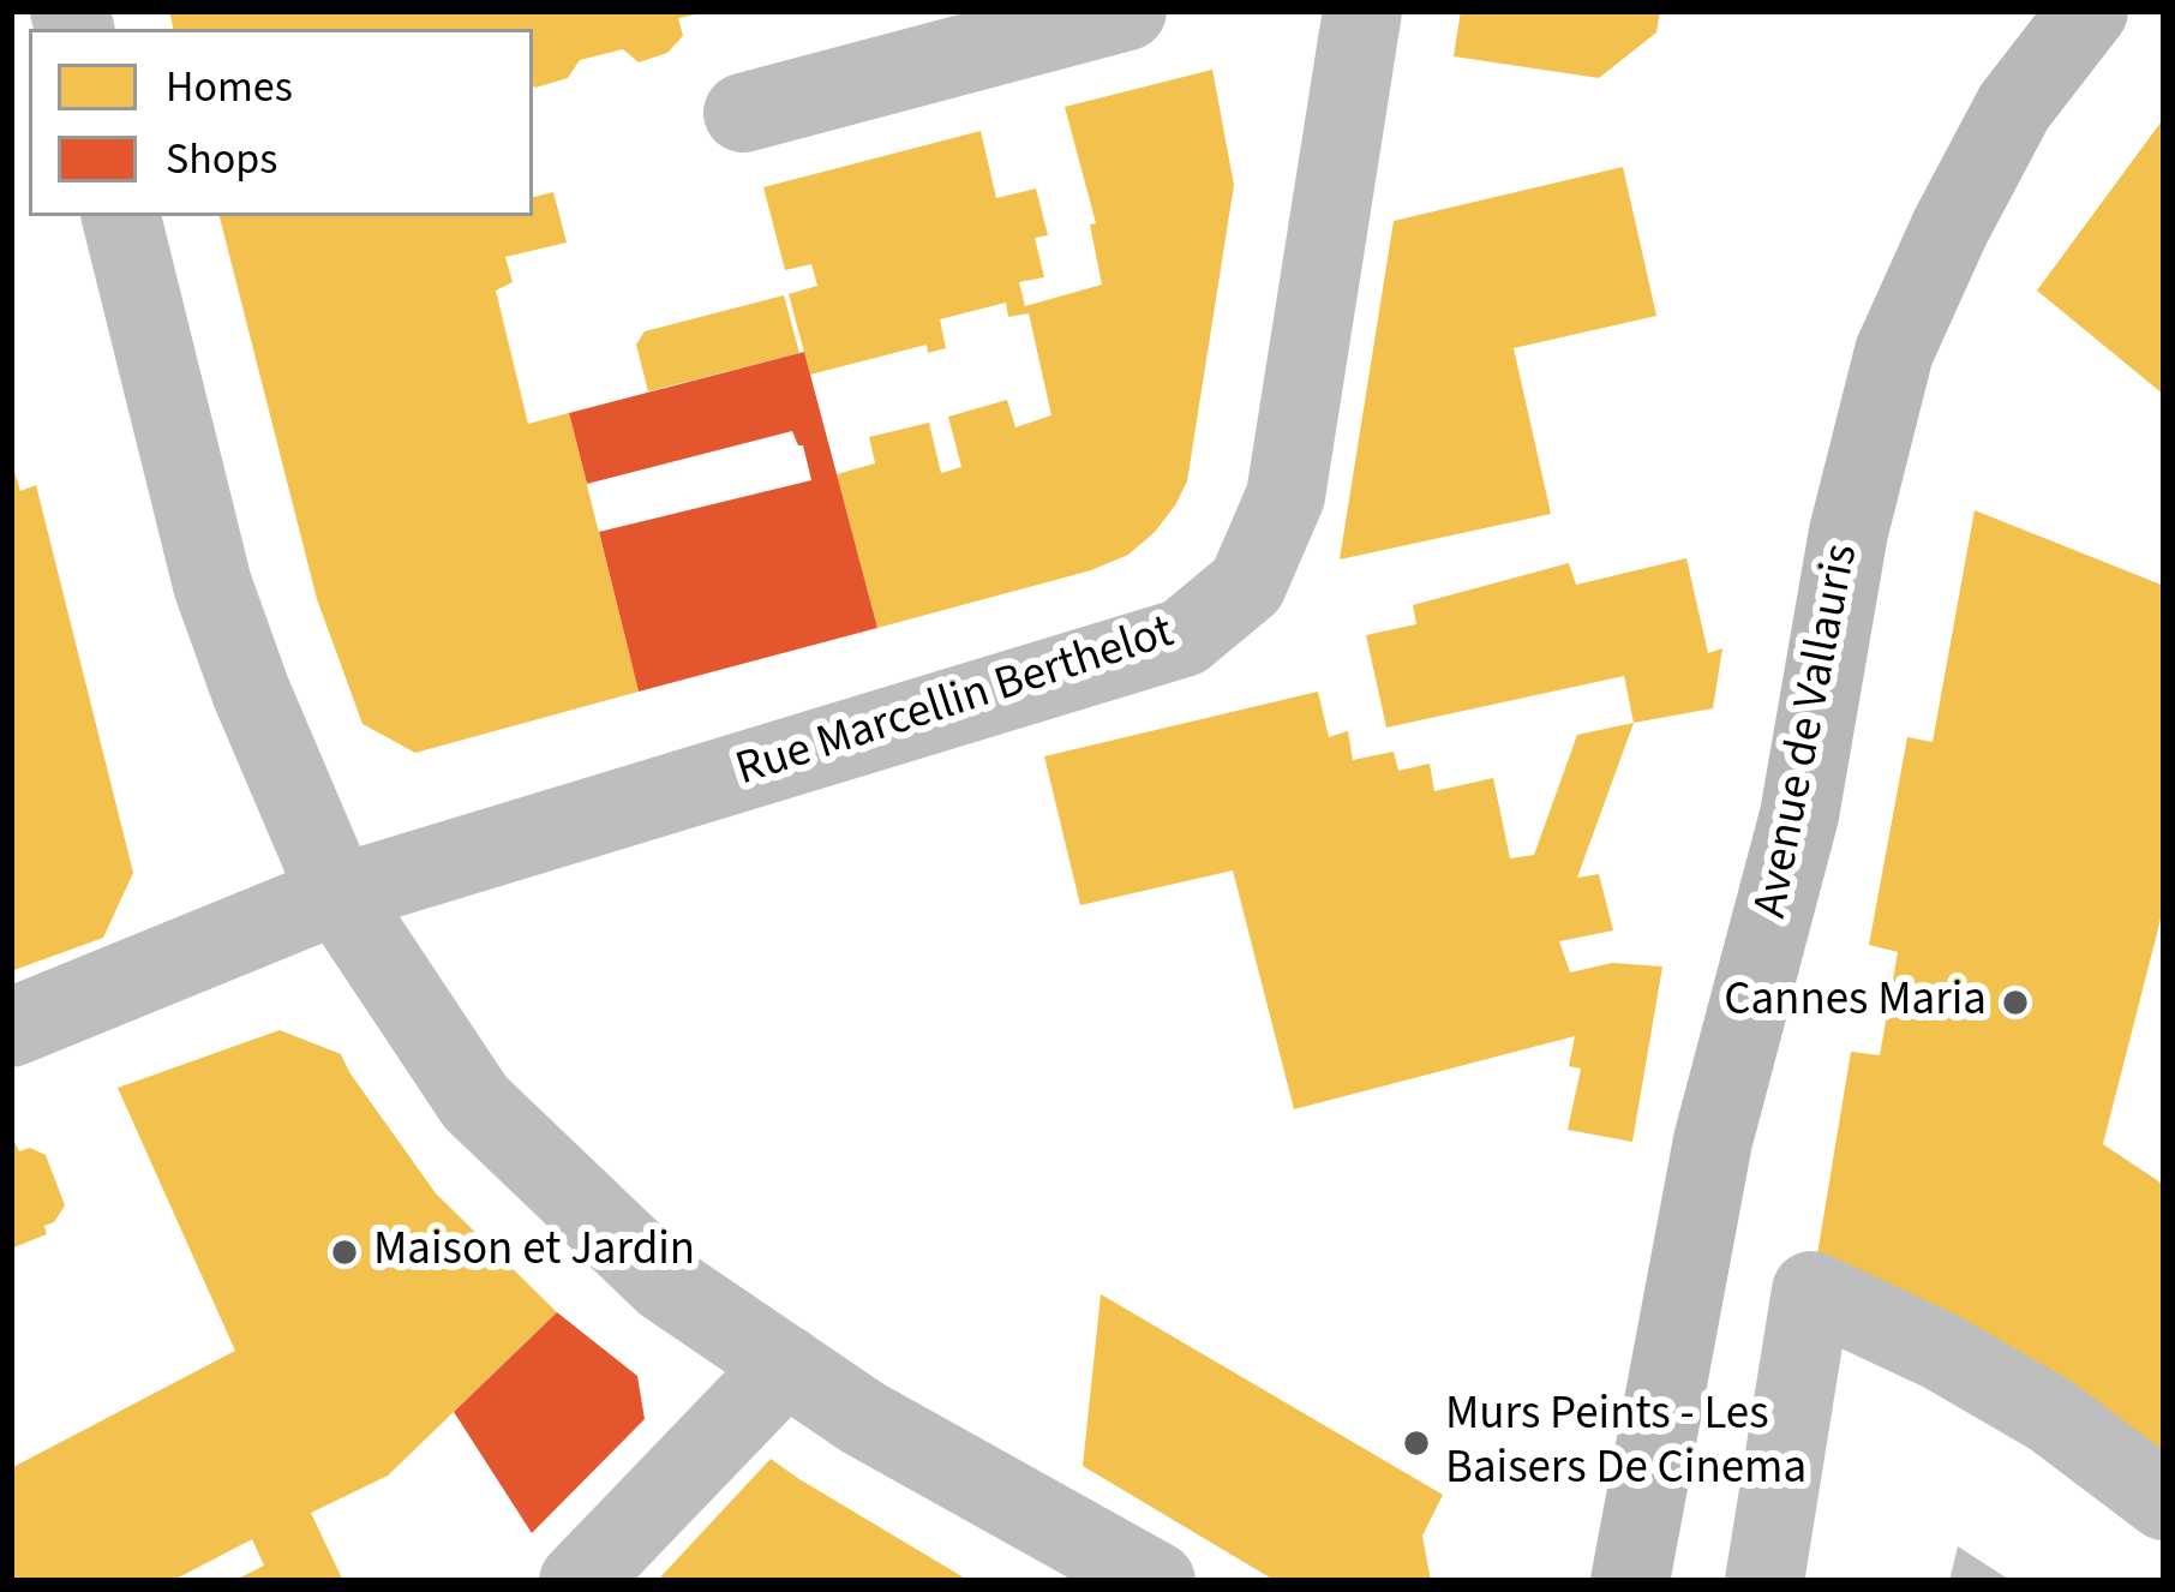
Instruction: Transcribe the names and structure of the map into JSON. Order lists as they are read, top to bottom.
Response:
{
  "streets": {
    "main road": ["Avenue de Vallauris"],
    "street": ["Rue Marcellin Berthelot"]
  },
  "places": ["Cannes Maria", "Maison et Jardin", "Murs Peints - Les Baisers De Cinema"],
  "legend": ["Homes", "Shops"]
}
